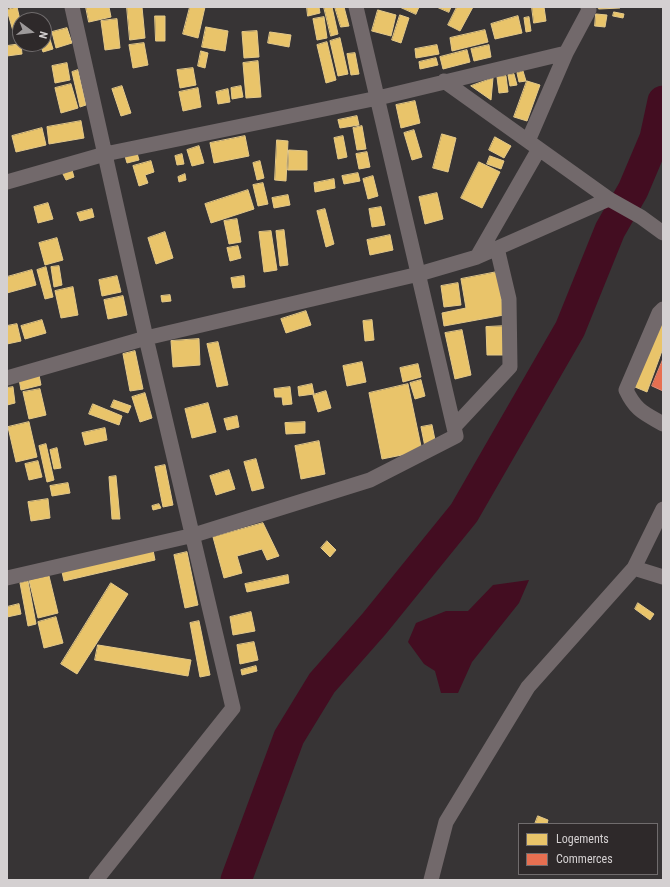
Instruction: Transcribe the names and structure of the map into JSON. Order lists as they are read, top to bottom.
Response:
{
  "legend": ["Logements", "Commerces"],
  "north": "right"
}
